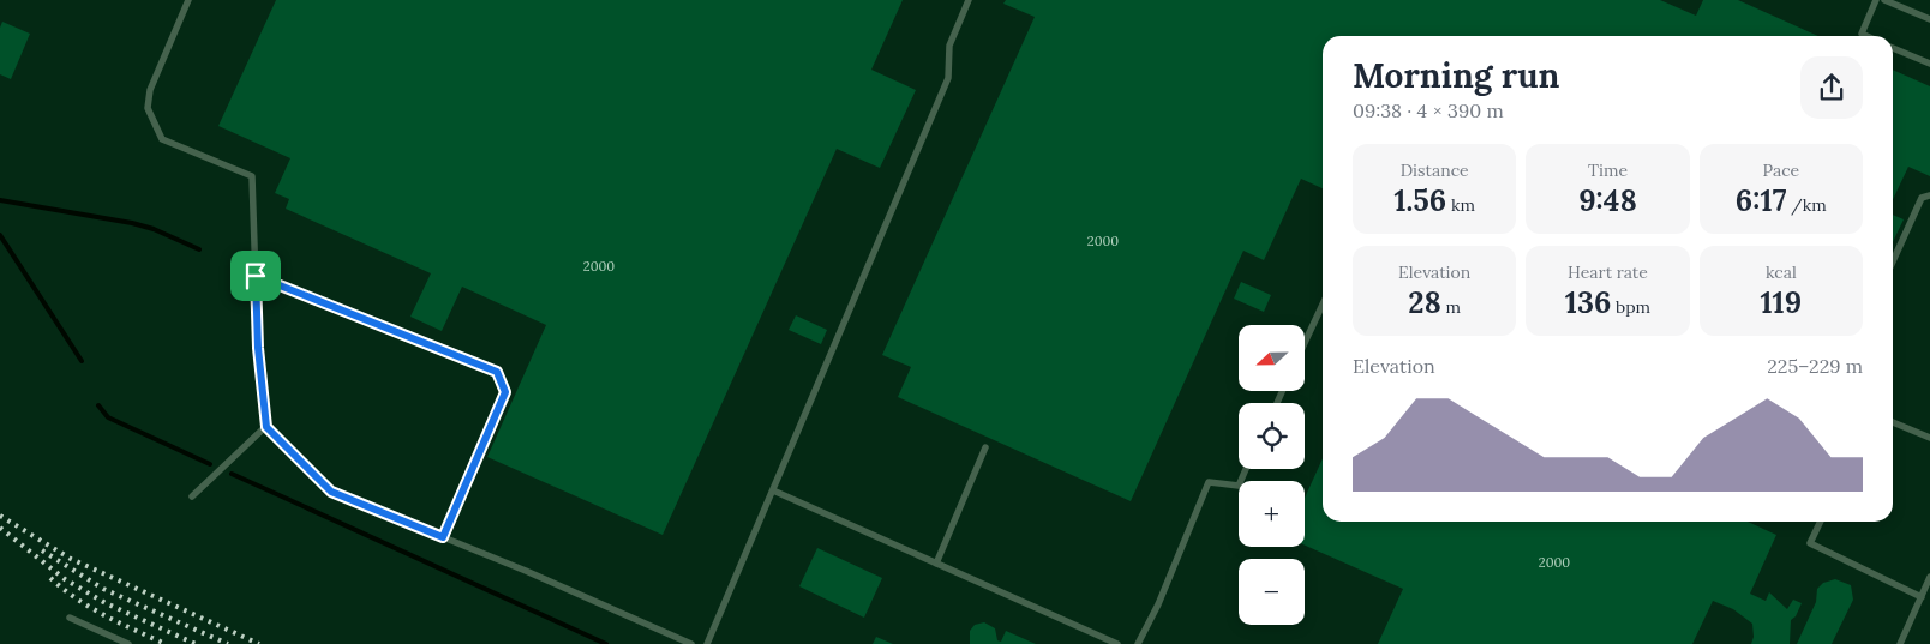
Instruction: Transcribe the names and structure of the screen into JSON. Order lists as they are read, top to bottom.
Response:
{
  "house_numbers": ["2000", "2000", "2000"],
  "north": "left",
  "page": {
    "heading": ["Morning run", "09:38 · 4 × 390 m"],
    "stats": [
      ["Distance", "1.56 km"],
      ["Time", "9:48"],
      ["Pace", "6:17 /km"],
      ["Elevation", "28 m"],
      ["Heart rate", "136 bpm"],
      ["kcal", "119"]
    ],
    "map_buttons": ["+", "−"],
    "chart": ["Elevation", "225–229 m"]
  }
}
